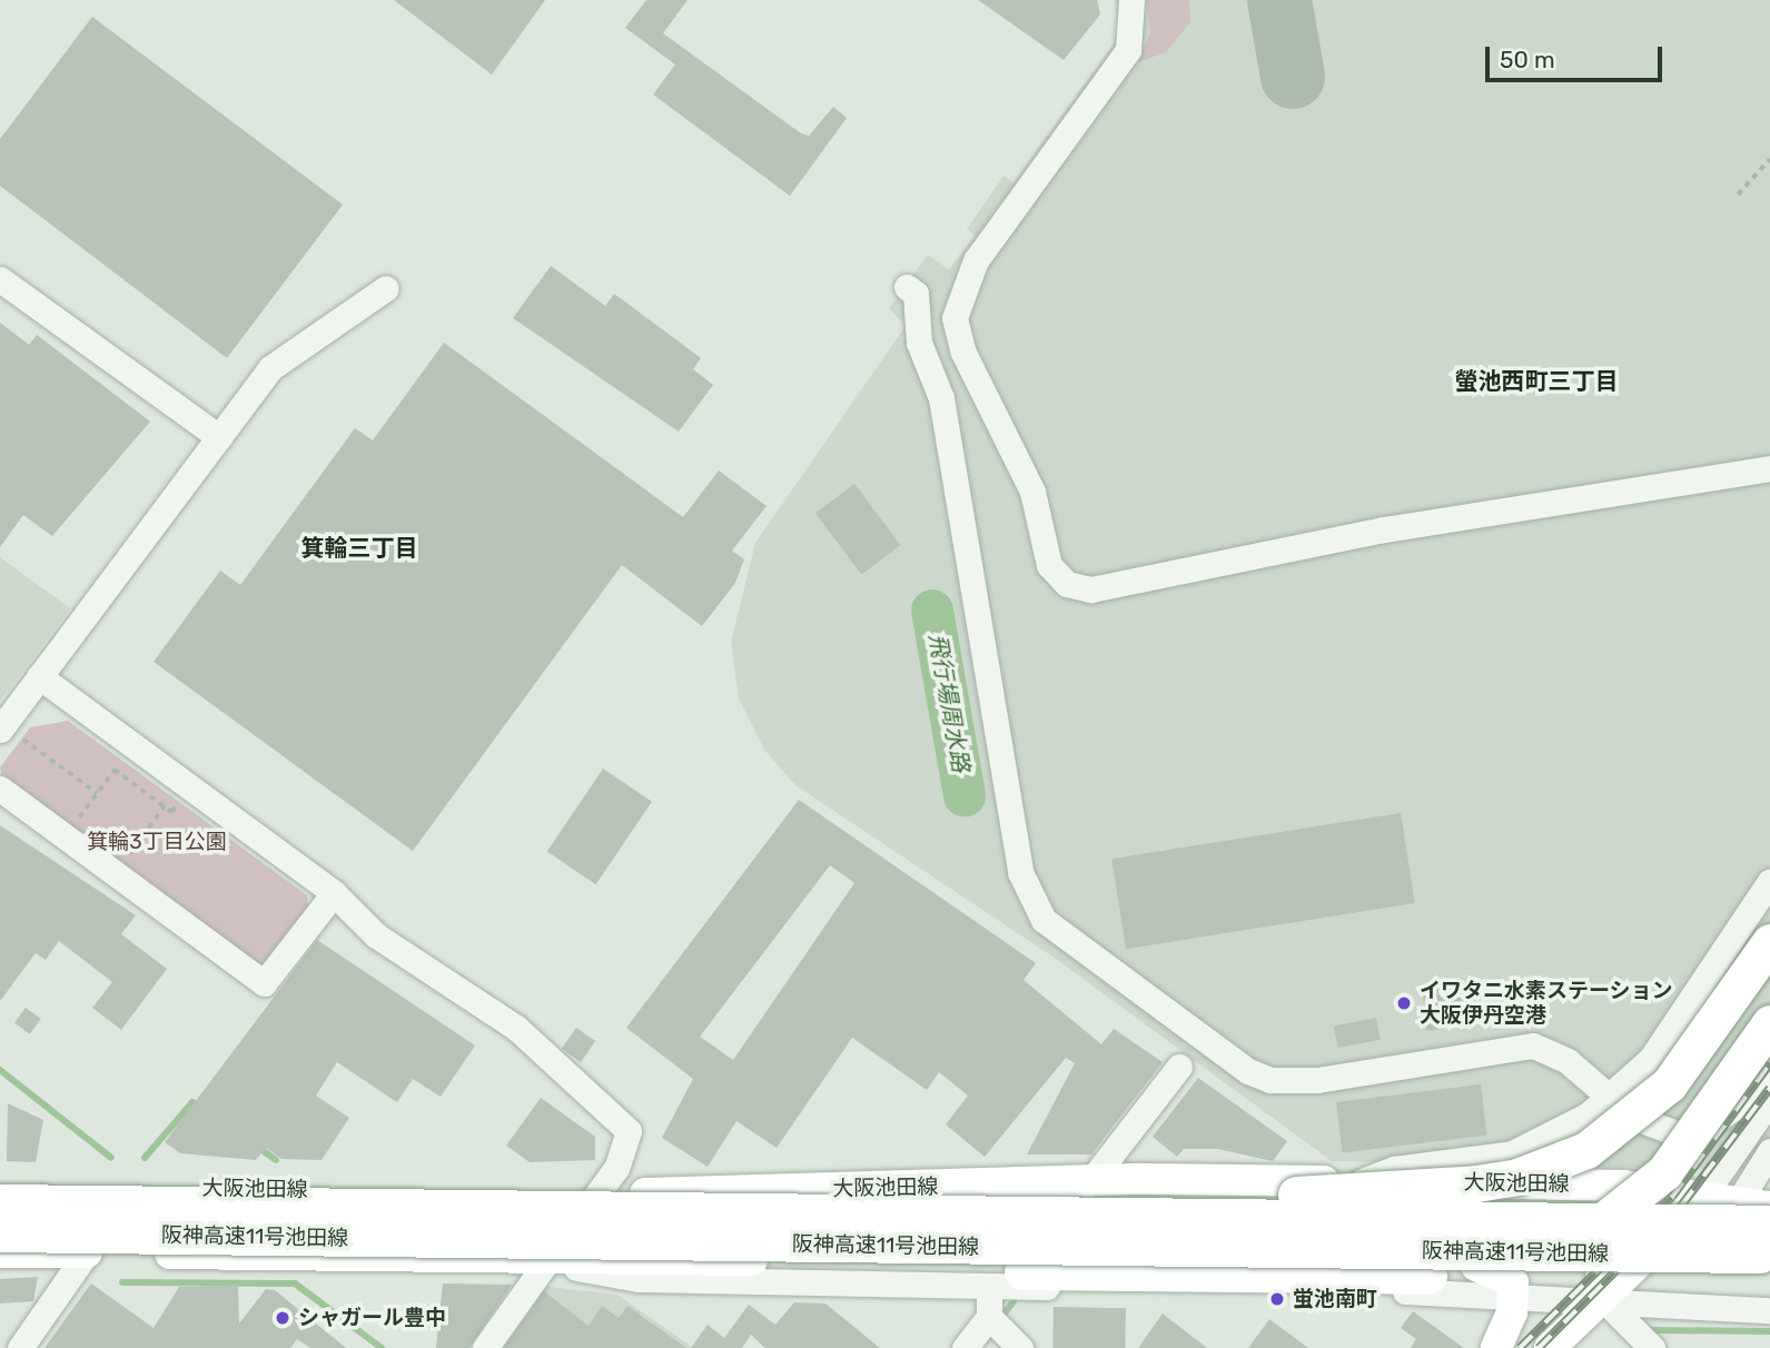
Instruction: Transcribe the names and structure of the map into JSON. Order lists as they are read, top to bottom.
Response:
{
  "streets": {
    "highway": ["阪神高速11号池田線"],
    "main road": ["大阪池田線"]
  },
  "districts": ["螢池西町三丁目", "箕輪三丁目"],
  "water": ["飛行場周水路"],
  "parks": ["箕輪3丁目公園"],
  "places": ["イワタニ水素ステーション 大阪伊丹空港", "蛍池南町", "シャガール豊中"],
  "scale_bar": "50 m"
}
